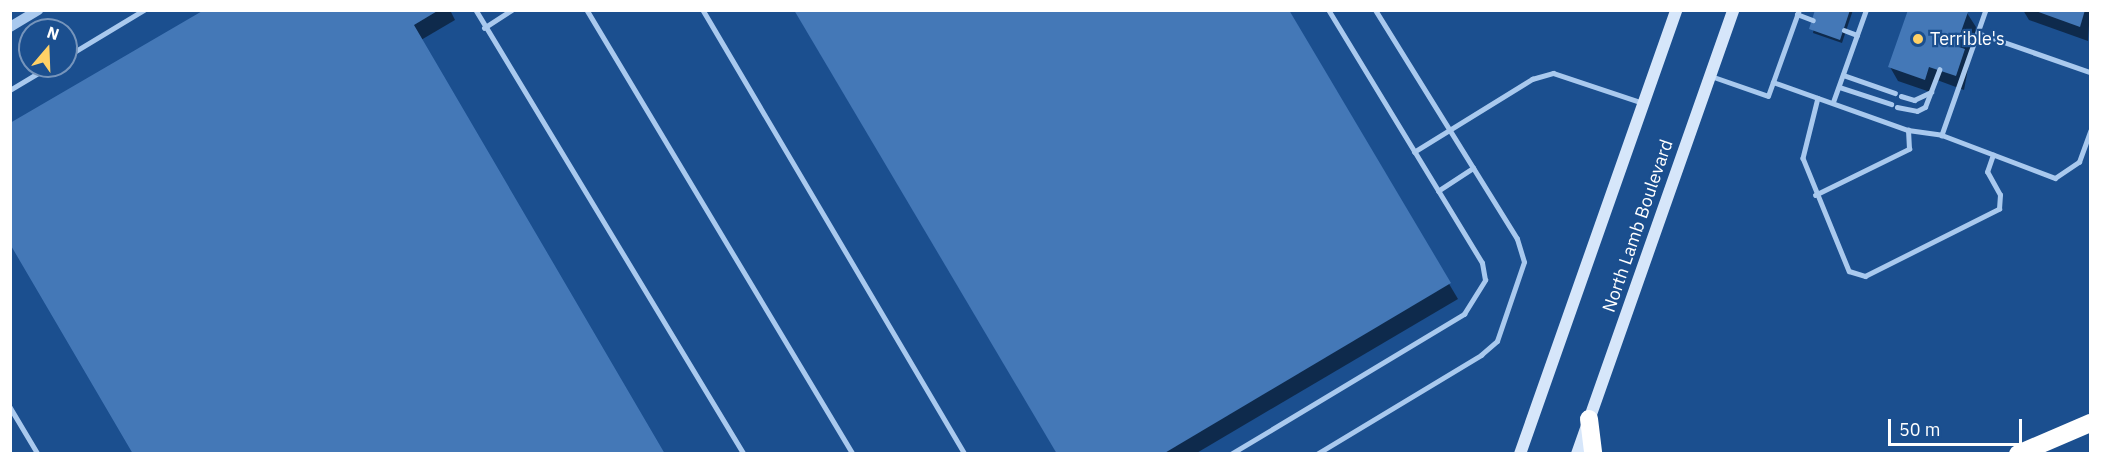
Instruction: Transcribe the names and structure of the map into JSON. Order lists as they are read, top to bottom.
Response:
{
  "streets": {
    "main road": ["North Lamb Boulevard"]
  },
  "places": ["Terrible's"],
  "scale_bar": "50 m",
  "north": "top"
}
